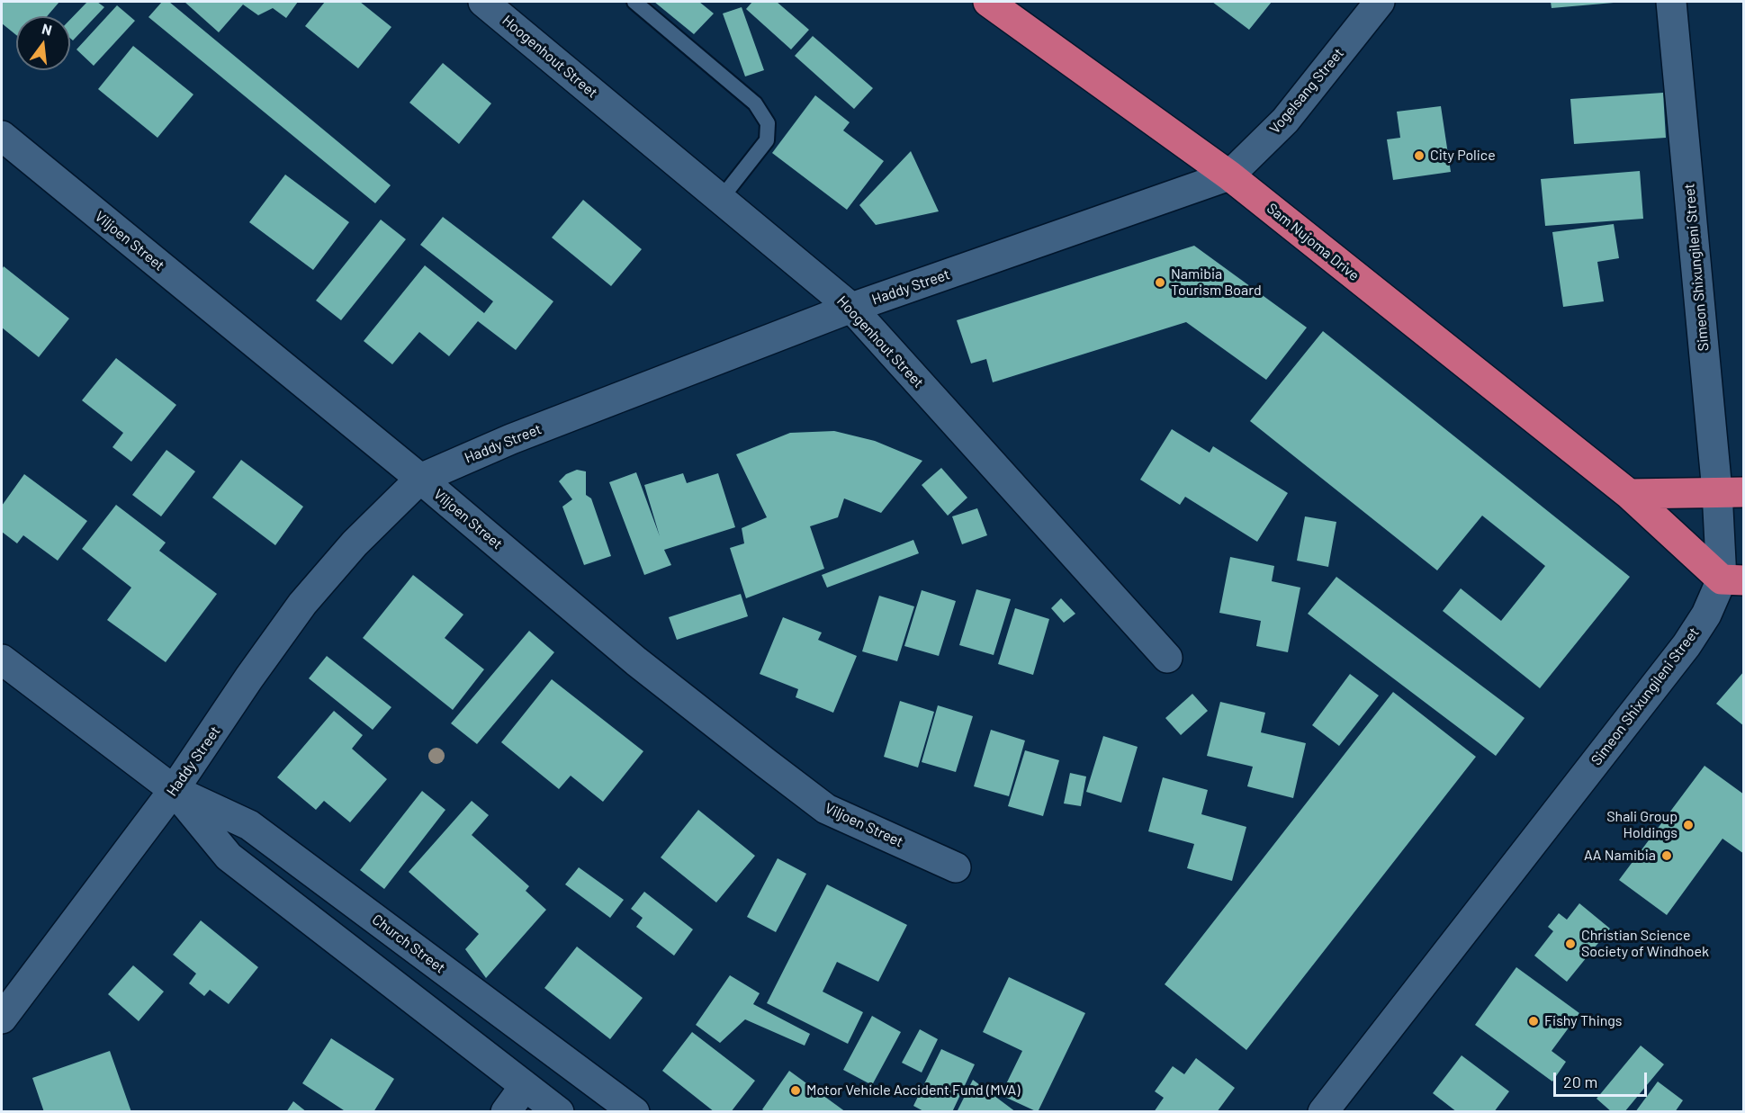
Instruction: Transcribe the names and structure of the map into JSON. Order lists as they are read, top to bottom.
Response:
{
  "streets": {
    "highway": ["Sam Nujoma Drive"],
    "street": [
      "Hoogenhout Street",
      "Vogelsang Street",
      "Viljoen Street",
      "Simeon Shixungileni Street",
      "Haddy Street",
      "Church Street"
    ]
  },
  "crossings": [
    ["Hoogenhout Street", "Haddy Street"],
    ["Vogelsang Street", "Sam Nujoma Drive"],
    ["Vogelsang Street", "Haddy Street"],
    ["Viljoen Street", "Haddy Street"],
    ["Sam Nujoma Drive", "Simeon Shixungileni Street"],
    ["Sam Nujoma Drive", "Haddy Street"],
    ["Haddy Street", "Church Street"]
  ],
  "places": [
    "City Police",
    "Namibia Tourism Board",
    "Shali Group Holdings",
    "AA Namibia",
    "Christian Science Society of Windhoek",
    "Fishy Things",
    "Motor Vehicle Accident Fund (MVA)"
  ],
  "scale_bar": "20 m",
  "north": "top"
}
